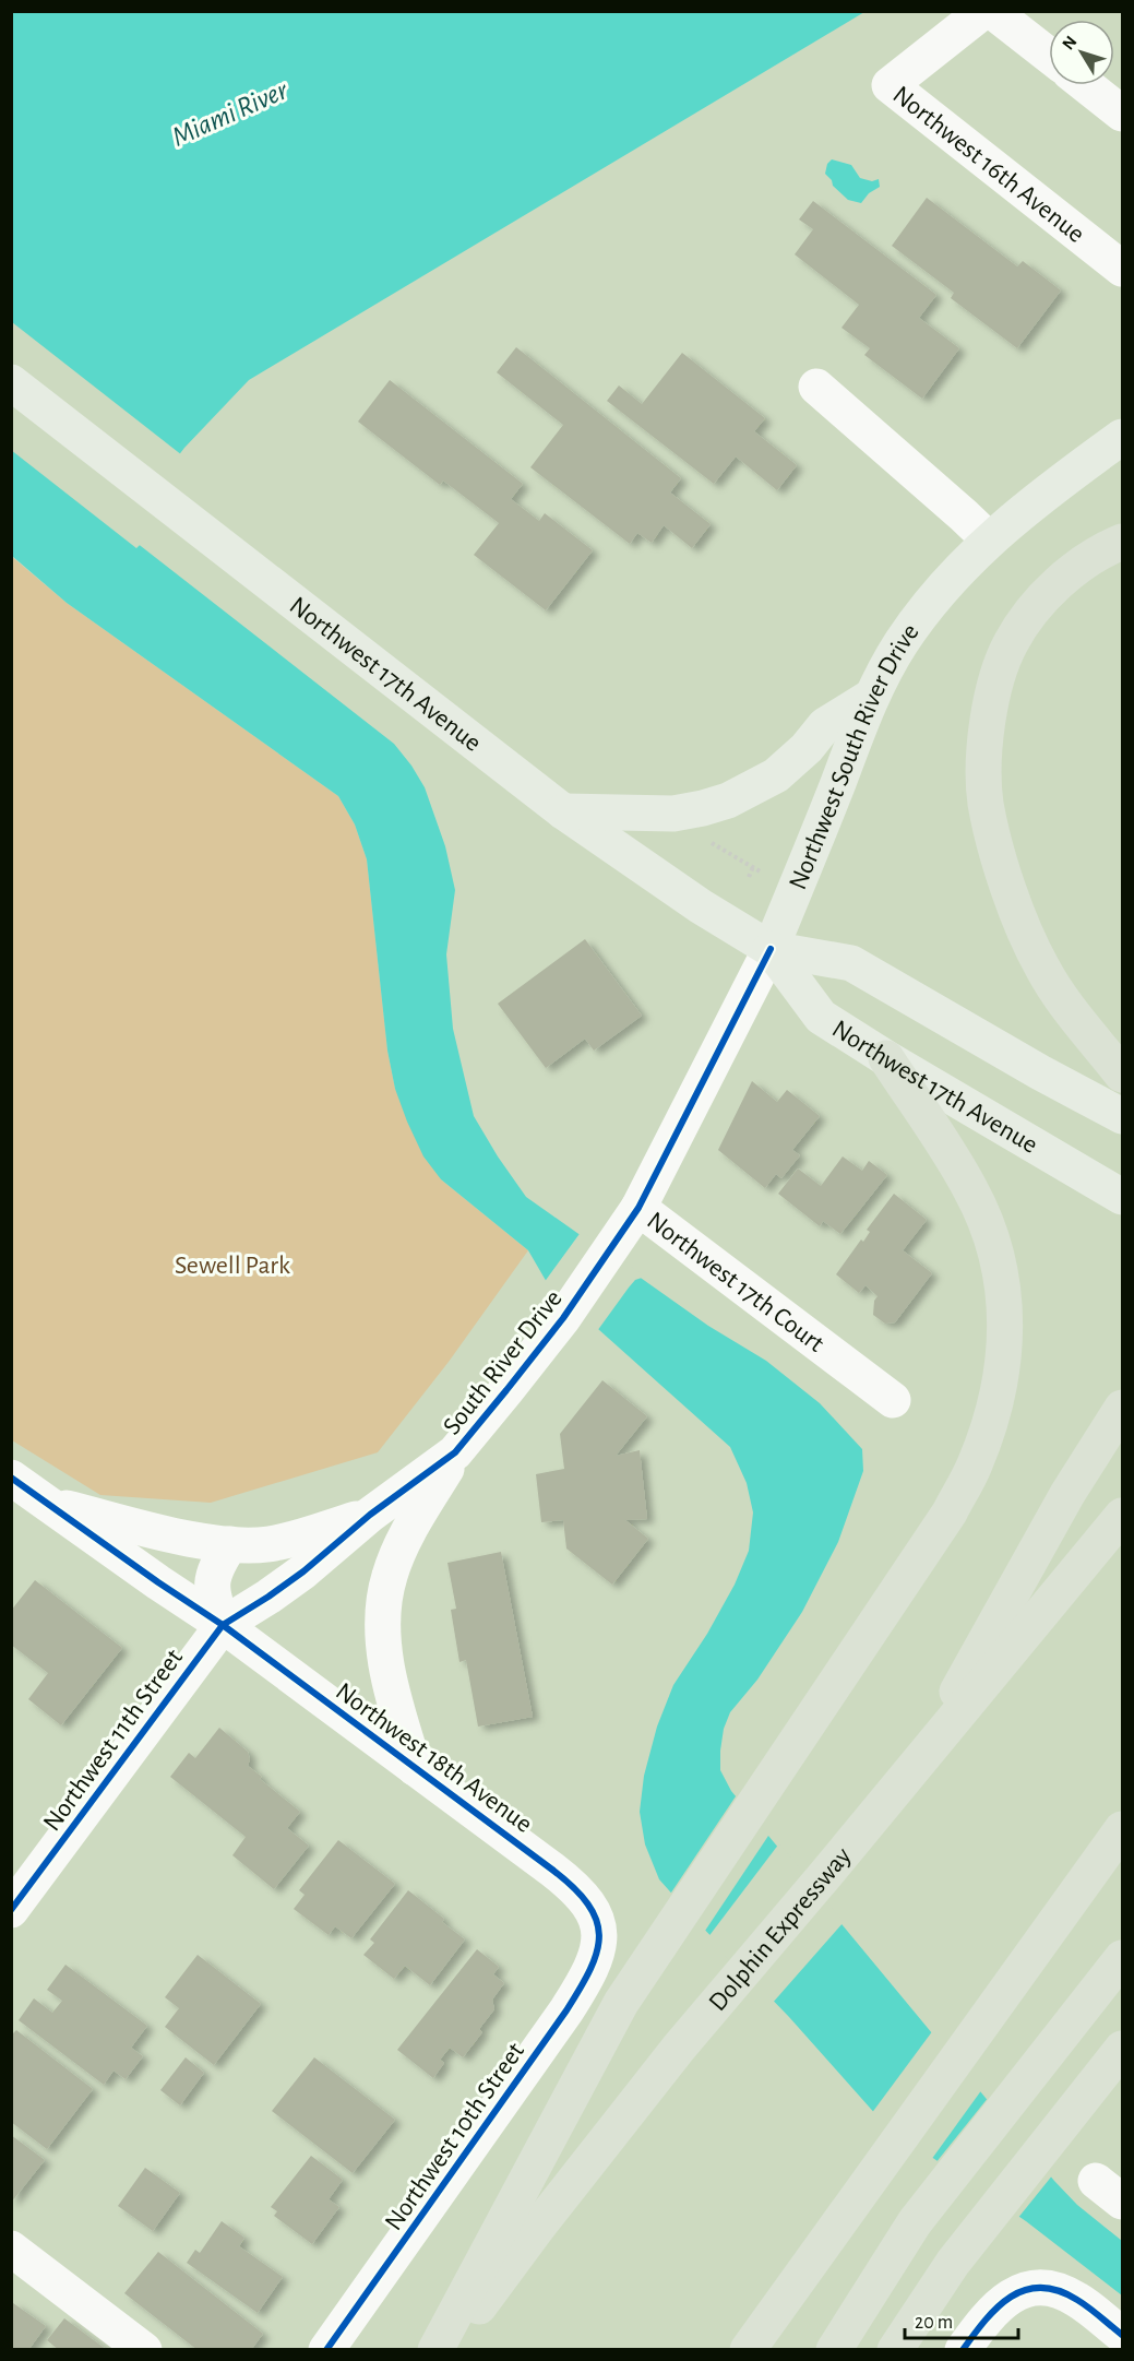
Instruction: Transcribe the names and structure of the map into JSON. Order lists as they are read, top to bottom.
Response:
{
  "streets": {
    "highway": ["Dolphin Expressway"],
    "main road": ["Northwest 17th Avenue", "Northwest South River Drive"],
    "street": [
      "Northwest 16th Avenue",
      "Northwest 17th Court",
      "South River Drive",
      "Northwest 11th Street",
      "Northwest 18th Avenue",
      "Northwest 10th Street"
    ]
  },
  "crossings": [
    ["Northwest 17th Avenue", "Northwest South River Drive"],
    ["Northwest South River Drive", "Northwest 17th Court"],
    ["Northwest 17th Court", "South River Drive"],
    ["Northwest 11th Street", "Northwest 18th Avenue"],
    ["Northwest 18th Avenue", "Northwest 10th Street"]
  ],
  "water": ["Miami River"],
  "parks": ["Sewell Park"],
  "scale_bar": "20 m",
  "north": "top left"
}
